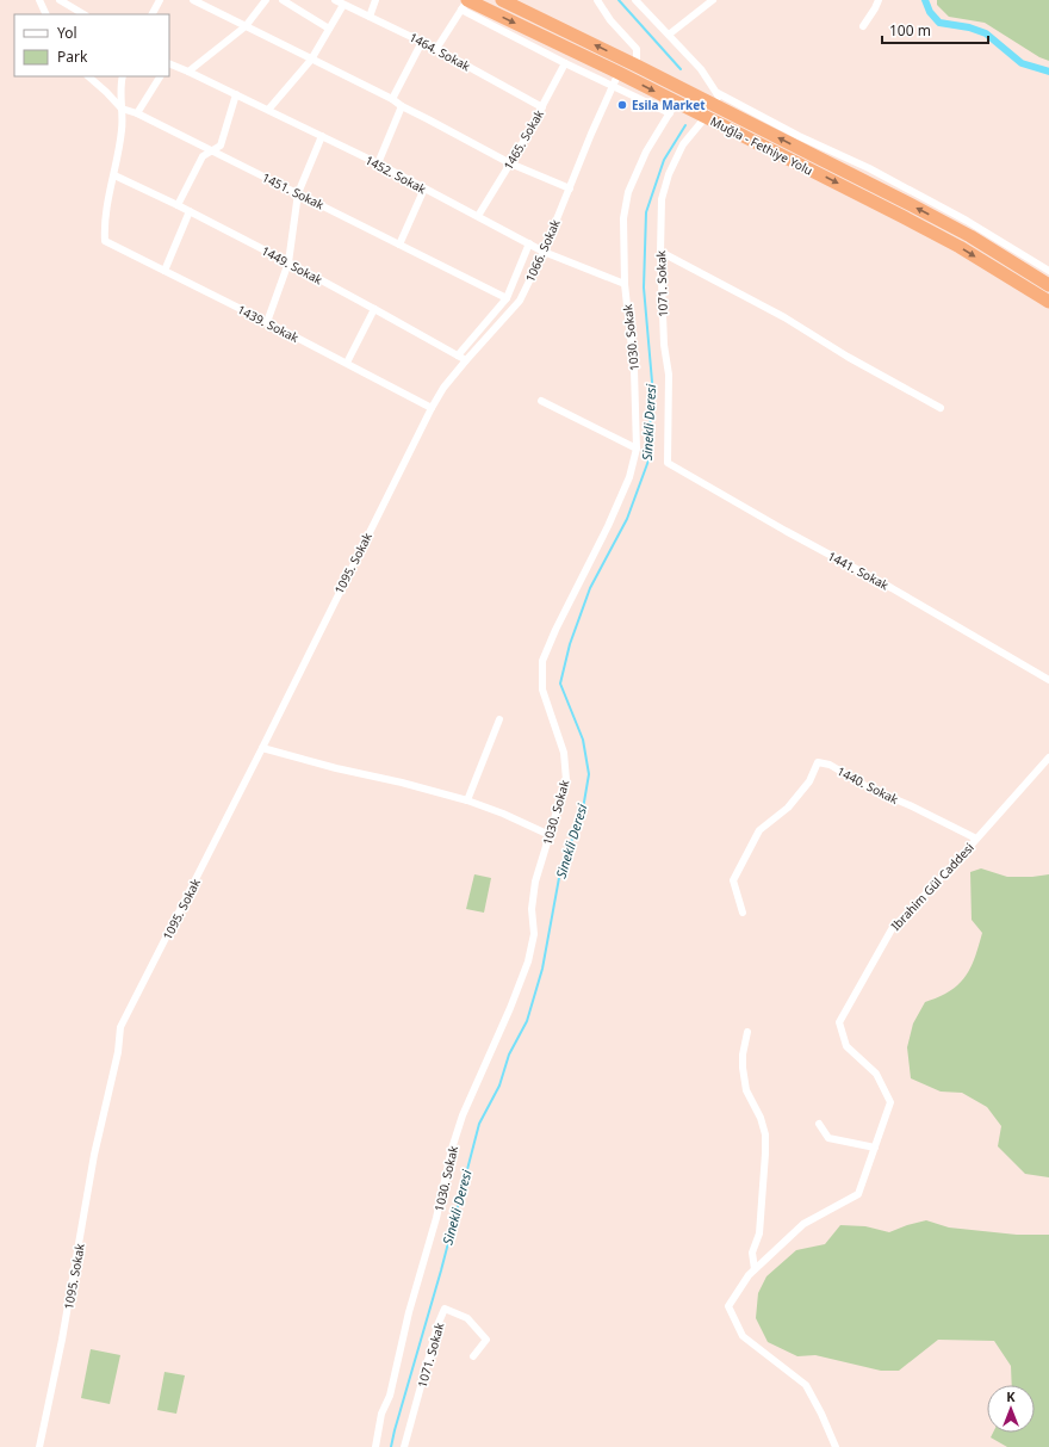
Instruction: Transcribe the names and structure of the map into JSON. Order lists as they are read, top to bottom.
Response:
{
  "streets": {
    "highway": ["Muğla - Fethiye Yolu"],
    "street": [
      "1464. Sokak",
      "1465. Sokak",
      "1452. Sokak",
      "1451. Sokak",
      "1066. Sokak",
      "1449. Sokak",
      "1071. Sokak",
      "1439. Sokak",
      "1030. Sokak",
      "1095. Sokak",
      "1441. Sokak",
      "1440. Sokak",
      "Ibrahim Gül Caddesi"
    ]
  },
  "crossings": [
    ["1464. Sokak", "1465. Sokak"],
    ["1465. Sokak", "1452. Sokak"],
    ["Muğla - Fethiye Yolu", "1066. Sokak"],
    ["Muğla - Fethiye Yolu", "1071. Sokak"],
    ["Muğla - Fethiye Yolu", "1030. Sokak"],
    ["1452. Sokak", "1066. Sokak"],
    ["1452. Sokak", "1030. Sokak"],
    ["1066. Sokak", "1449. Sokak"],
    ["1066. Sokak", "1439. Sokak"],
    ["1066. Sokak", "1095. Sokak"],
    ["1449. Sokak", "1439. Sokak"],
    ["1071. Sokak", "1441. Sokak"],
    ["1439. Sokak", "1095. Sokak"],
    ["1440. Sokak", "Ibrahim Gül Caddesi"]
  ],
  "water": ["Sinekli Deresi"],
  "places": ["Esila Market"],
  "legend": ["Yol", "Park"],
  "scale_bar": "100 m",
  "north": "top"
}
